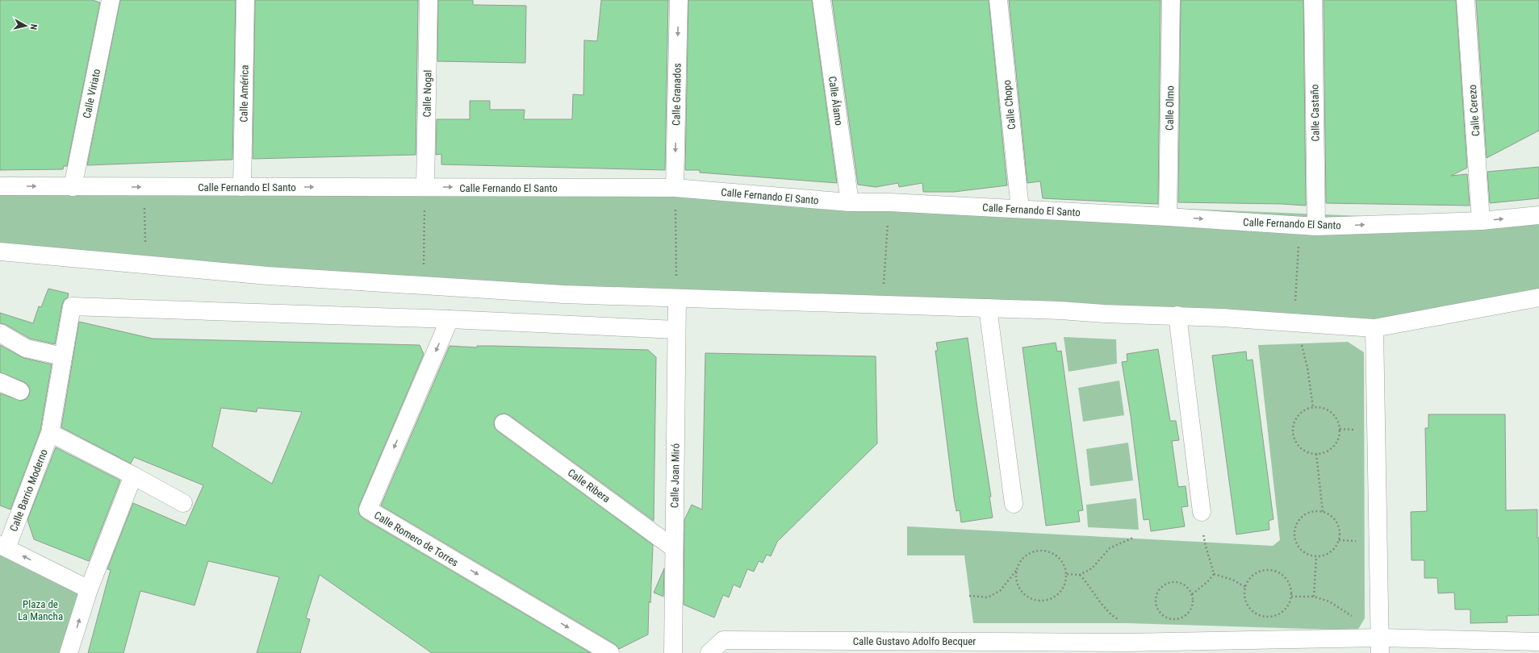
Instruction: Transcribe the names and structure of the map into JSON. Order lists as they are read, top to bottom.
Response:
{
  "streets": {
    "street": [
      "Calle Viriato",
      "Calle América",
      "Calle Nogal",
      "Calle Granados",
      "Calle Álamo",
      "Calle Chopo",
      "Calle Olmo",
      "Calle Cerezo",
      "Calle Castaño",
      "Calle Fernando El Santo",
      "Calle Joan Miró",
      "Calle Ribera",
      "Calle Barrio Moderno",
      "Calle Romero de Torres",
      "Calle Gustavo Adolfo Becquer"
    ]
  },
  "crossings": [
    ["Calle Viriato", "Calle Fernando El Santo"],
    ["Calle América", "Calle Fernando El Santo"],
    ["Calle Nogal", "Calle Fernando El Santo"],
    ["Calle Granados", "Calle Fernando El Santo"],
    ["Calle Álamo", "Calle Fernando El Santo"],
    ["Calle Chopo", "Calle Fernando El Santo"],
    ["Calle Olmo", "Calle Fernando El Santo"],
    ["Calle Cerezo", "Calle Fernando El Santo"],
    ["Calle Castaño", "Calle Fernando El Santo"],
    ["Calle Joan Miró", "Calle Ribera"],
    ["Calle Barrio Moderno", "Calle Romero de Torres"]
  ],
  "one_way": ["Calle Granados"],
  "parks": ["Plaza de La Mancha"],
  "north": "right"
}
